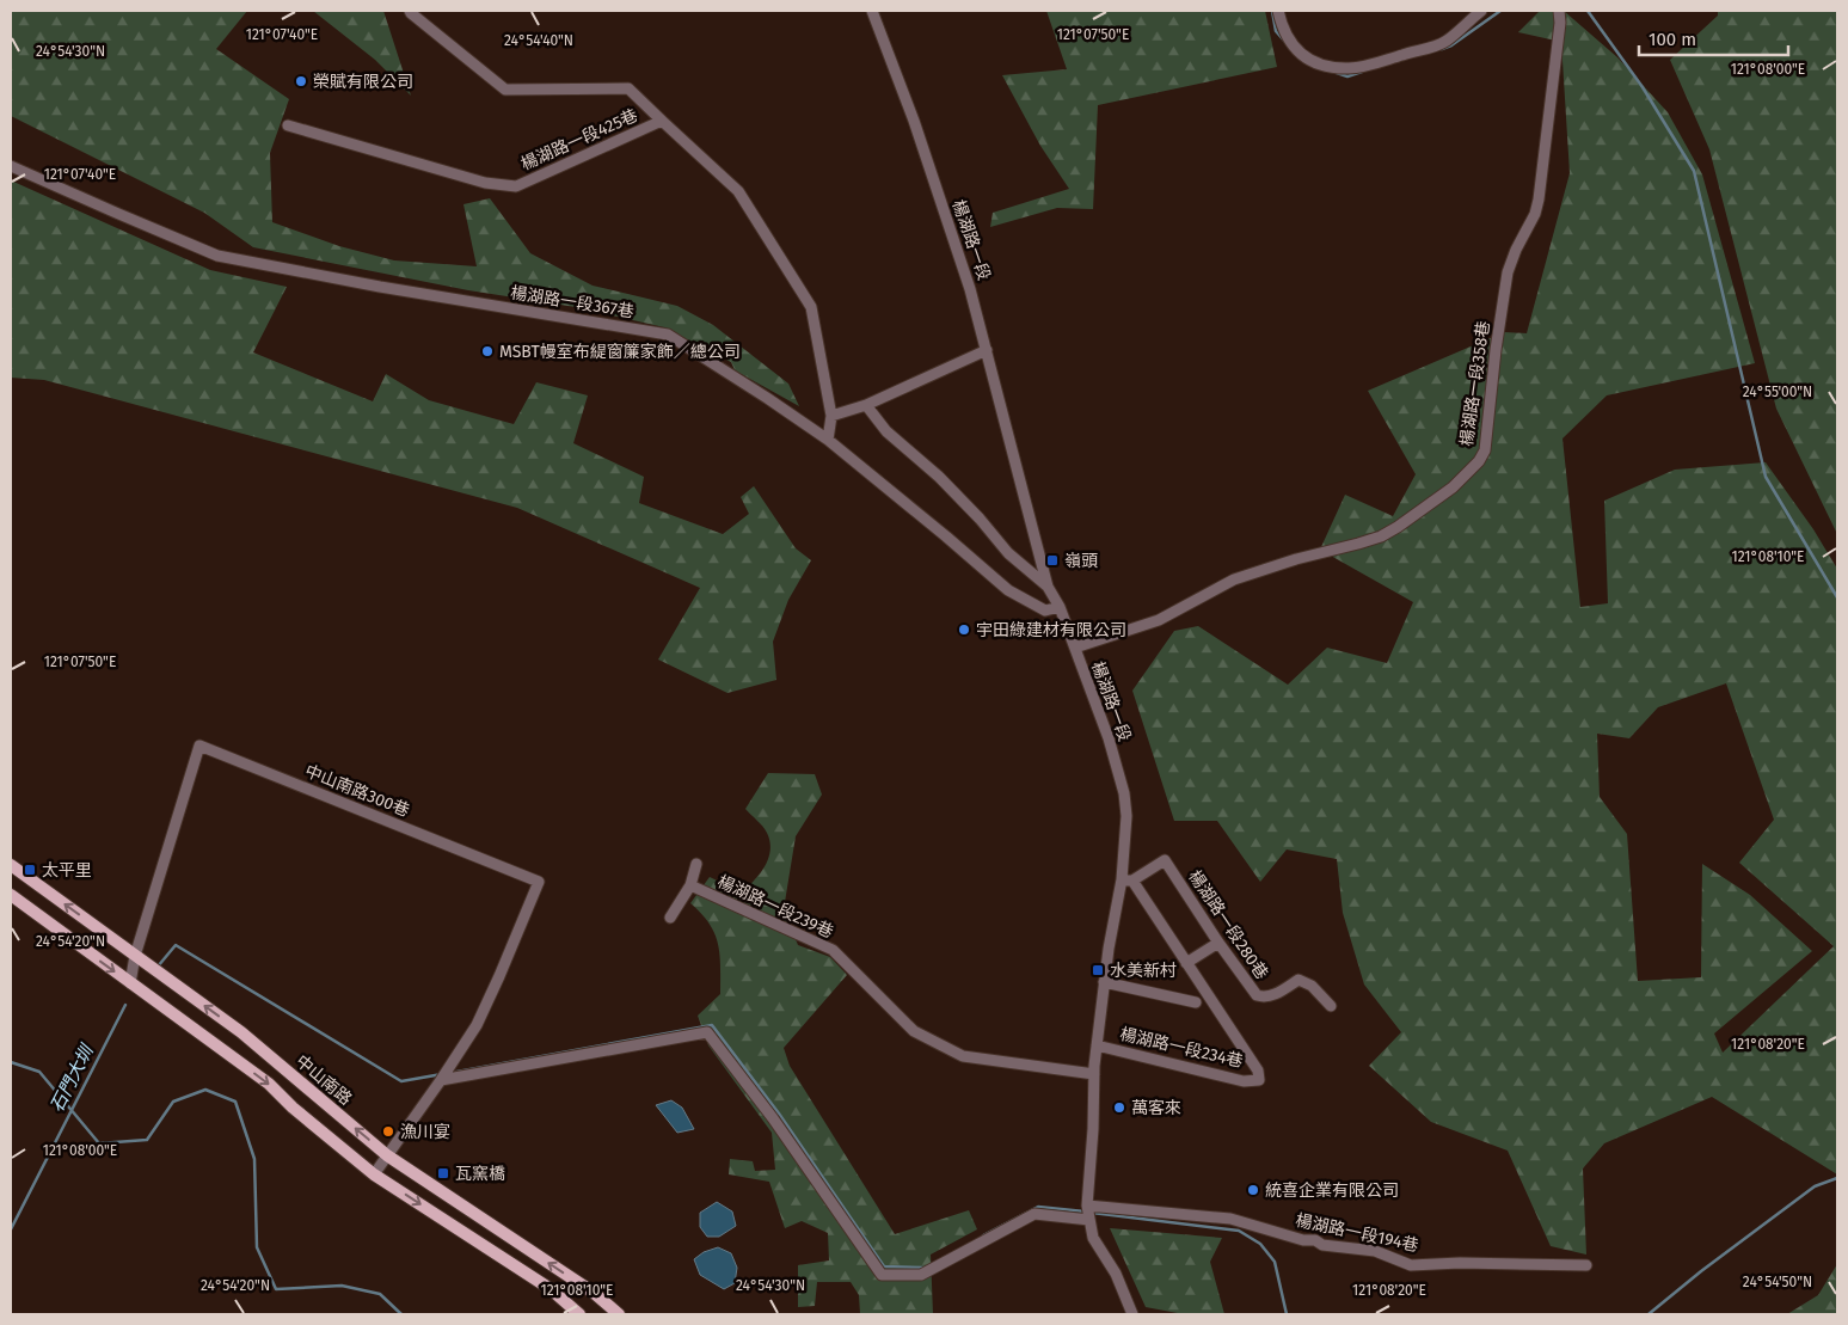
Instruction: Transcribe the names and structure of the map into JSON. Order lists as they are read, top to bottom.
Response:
{
  "streets": {
    "main road": ["中山南路"],
    "street": [
      "楊湖路一段425巷",
      "楊湖路一段",
      "楊湖路一段367巷",
      "楊湖路一段358巷",
      "中山南路300巷",
      "楊湖路一段239巷",
      "楊湖路一段280巷",
      "楊湖路一段234巷",
      "楊湖路一段194巷"
    ]
  },
  "crossings": [
    ["楊湖路一段425巷", "楊湖路一段367巷"],
    ["楊湖路一段", "楊湖路一段367巷"],
    ["楊湖路一段", "楊湖路一段358巷"],
    ["楊湖路一段", "楊湖路一段239巷"],
    ["楊湖路一段", "楊湖路一段280巷"],
    ["楊湖路一段", "楊湖路一段234巷"],
    ["楊湖路一段", "楊湖路一段194巷"],
    ["中山南路300巷", "中山南路"],
    ["中山南路300巷", "楊湖路一段194巷"]
  ],
  "water": ["石門大圳"],
  "places": {
    "other": [
      "榮賦有限公司",
      "MSBT幔室布緹窗簾家飾／總公司",
      "宇田綠建材有限公司",
      "萬客來",
      "漁川宴",
      "統喜企業有限公司"
    ],
    "transit": [
      "嶺頭",
      "太平里",
      "水美新村",
      "瓦窯橋"
    ]
  },
  "scale_bar": "100 m",
  "coordinates": [
    "121°07'40\"E",
    "121°07'50\"E",
    "24°54'40\"N",
    "24°54'30\"N",
    "121°08'00\"E",
    "24°55'00\"N",
    "121°08'10\"E",
    "24°54'20\"N",
    "121°08'20\"E",
    "24°54'50\"N"
  ]
}
